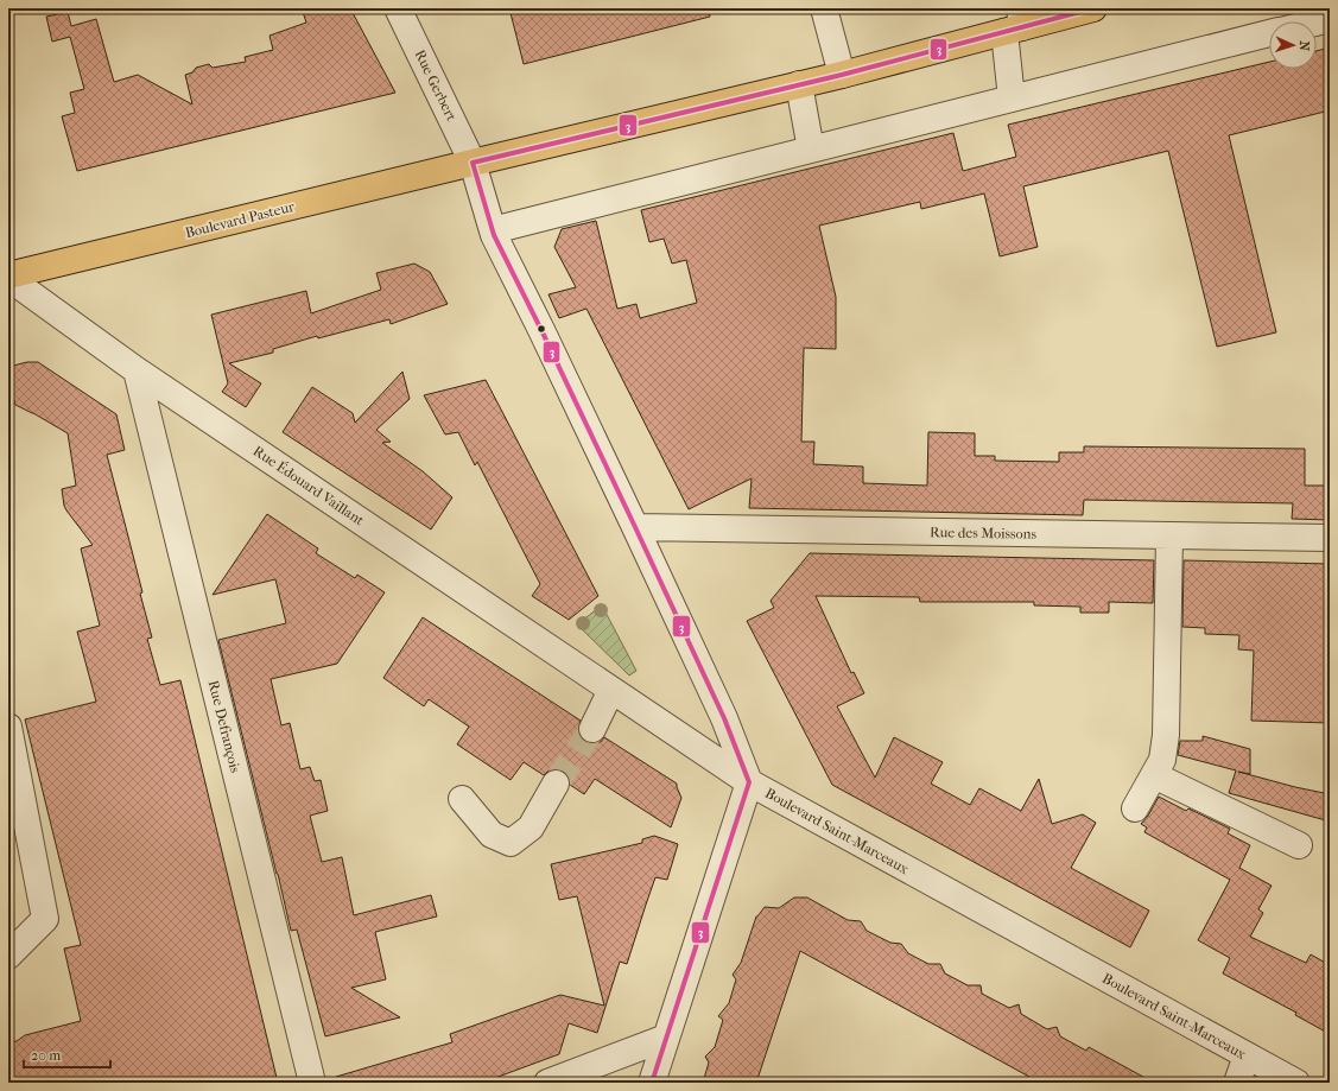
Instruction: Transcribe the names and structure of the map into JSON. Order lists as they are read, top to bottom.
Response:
{
  "streets": {
    "main road": ["Boulevard Pasteur"],
    "street": [
      "Rue Gerbert",
      "Rue Édouard Vaillant",
      "Rue des Moissons",
      "Rue Defrançois",
      "Boulevard Saint-Marceaux"
    ]
  },
  "crossings": [
    ["Rue Gerbert", "Boulevard Pasteur"],
    ["Rue Gerbert", "Boulevard Saint-Marceaux"],
    ["Boulevard Pasteur", "Rue Édouard Vaillant"],
    ["Boulevard Pasteur", "Boulevard Saint-Marceaux"],
    ["Rue Édouard Vaillant", "Rue Defrançois"],
    ["Rue Édouard Vaillant", "Boulevard Saint-Marceaux"],
    ["Rue des Moissons", "Boulevard Saint-Marceaux"]
  ],
  "lines": ["transit line 3"],
  "scale_bar": "20 m",
  "north": "right"
}
